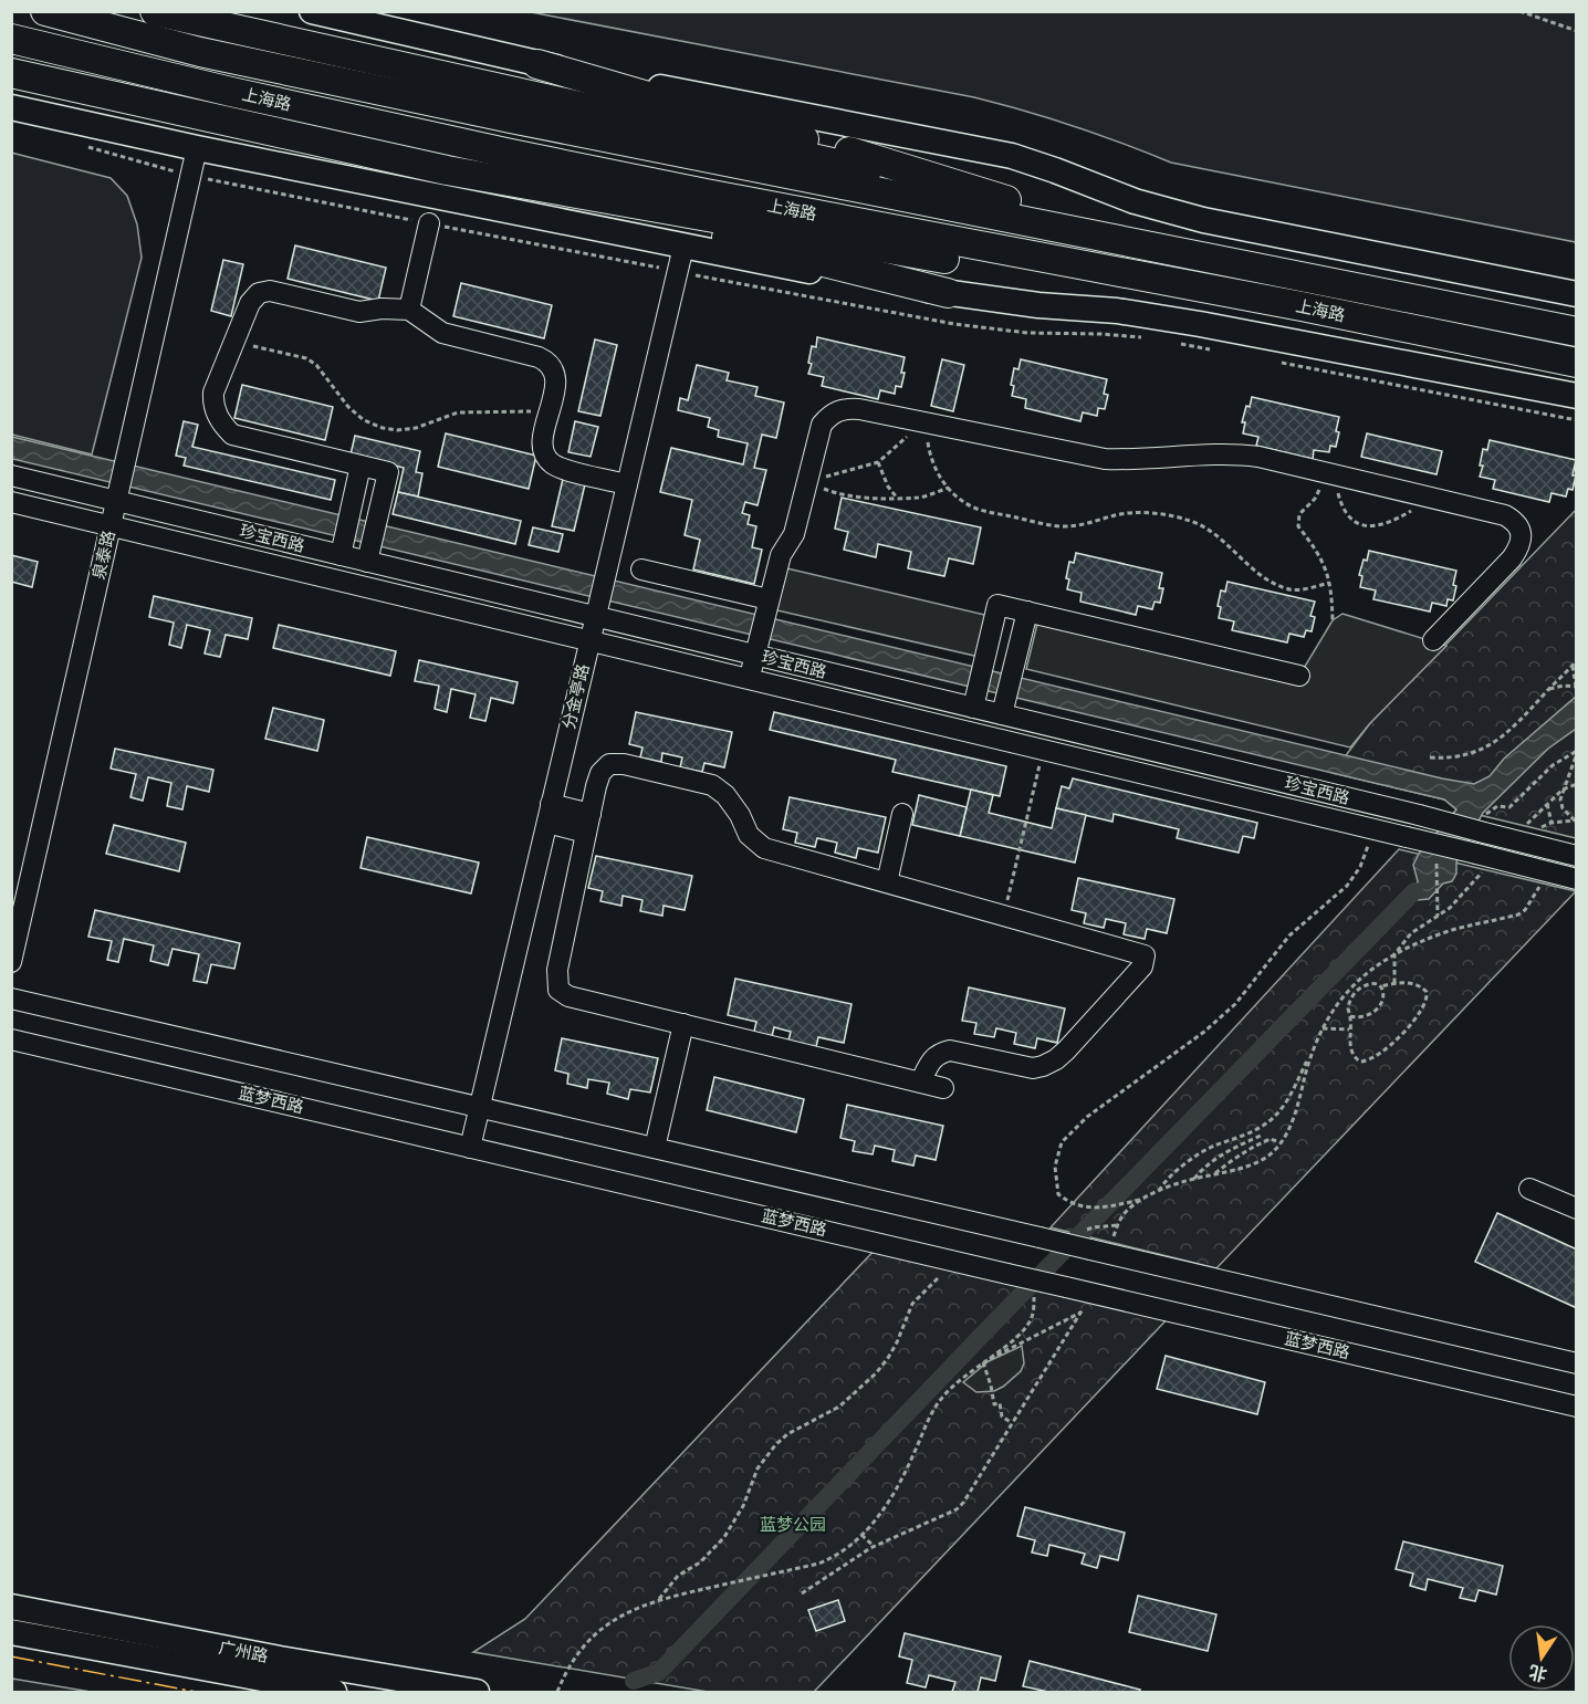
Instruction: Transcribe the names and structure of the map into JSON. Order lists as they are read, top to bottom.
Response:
{
  "streets": {
    "highway": ["上海路"],
    "main road": ["广州路"],
    "street": [
      "珍宝西路",
      "泉泰路",
      "分金亭路",
      "蓝梦西路"
    ]
  },
  "crossings": [
    ["上海路", "泉泰路"],
    ["上海路", "分金亭路"],
    ["珍宝西路", "泉泰路"],
    ["珍宝西路", "分金亭路"],
    ["分金亭路", "蓝梦西路"]
  ],
  "parks": ["蓝梦公园"],
  "north": "bottom"
}
